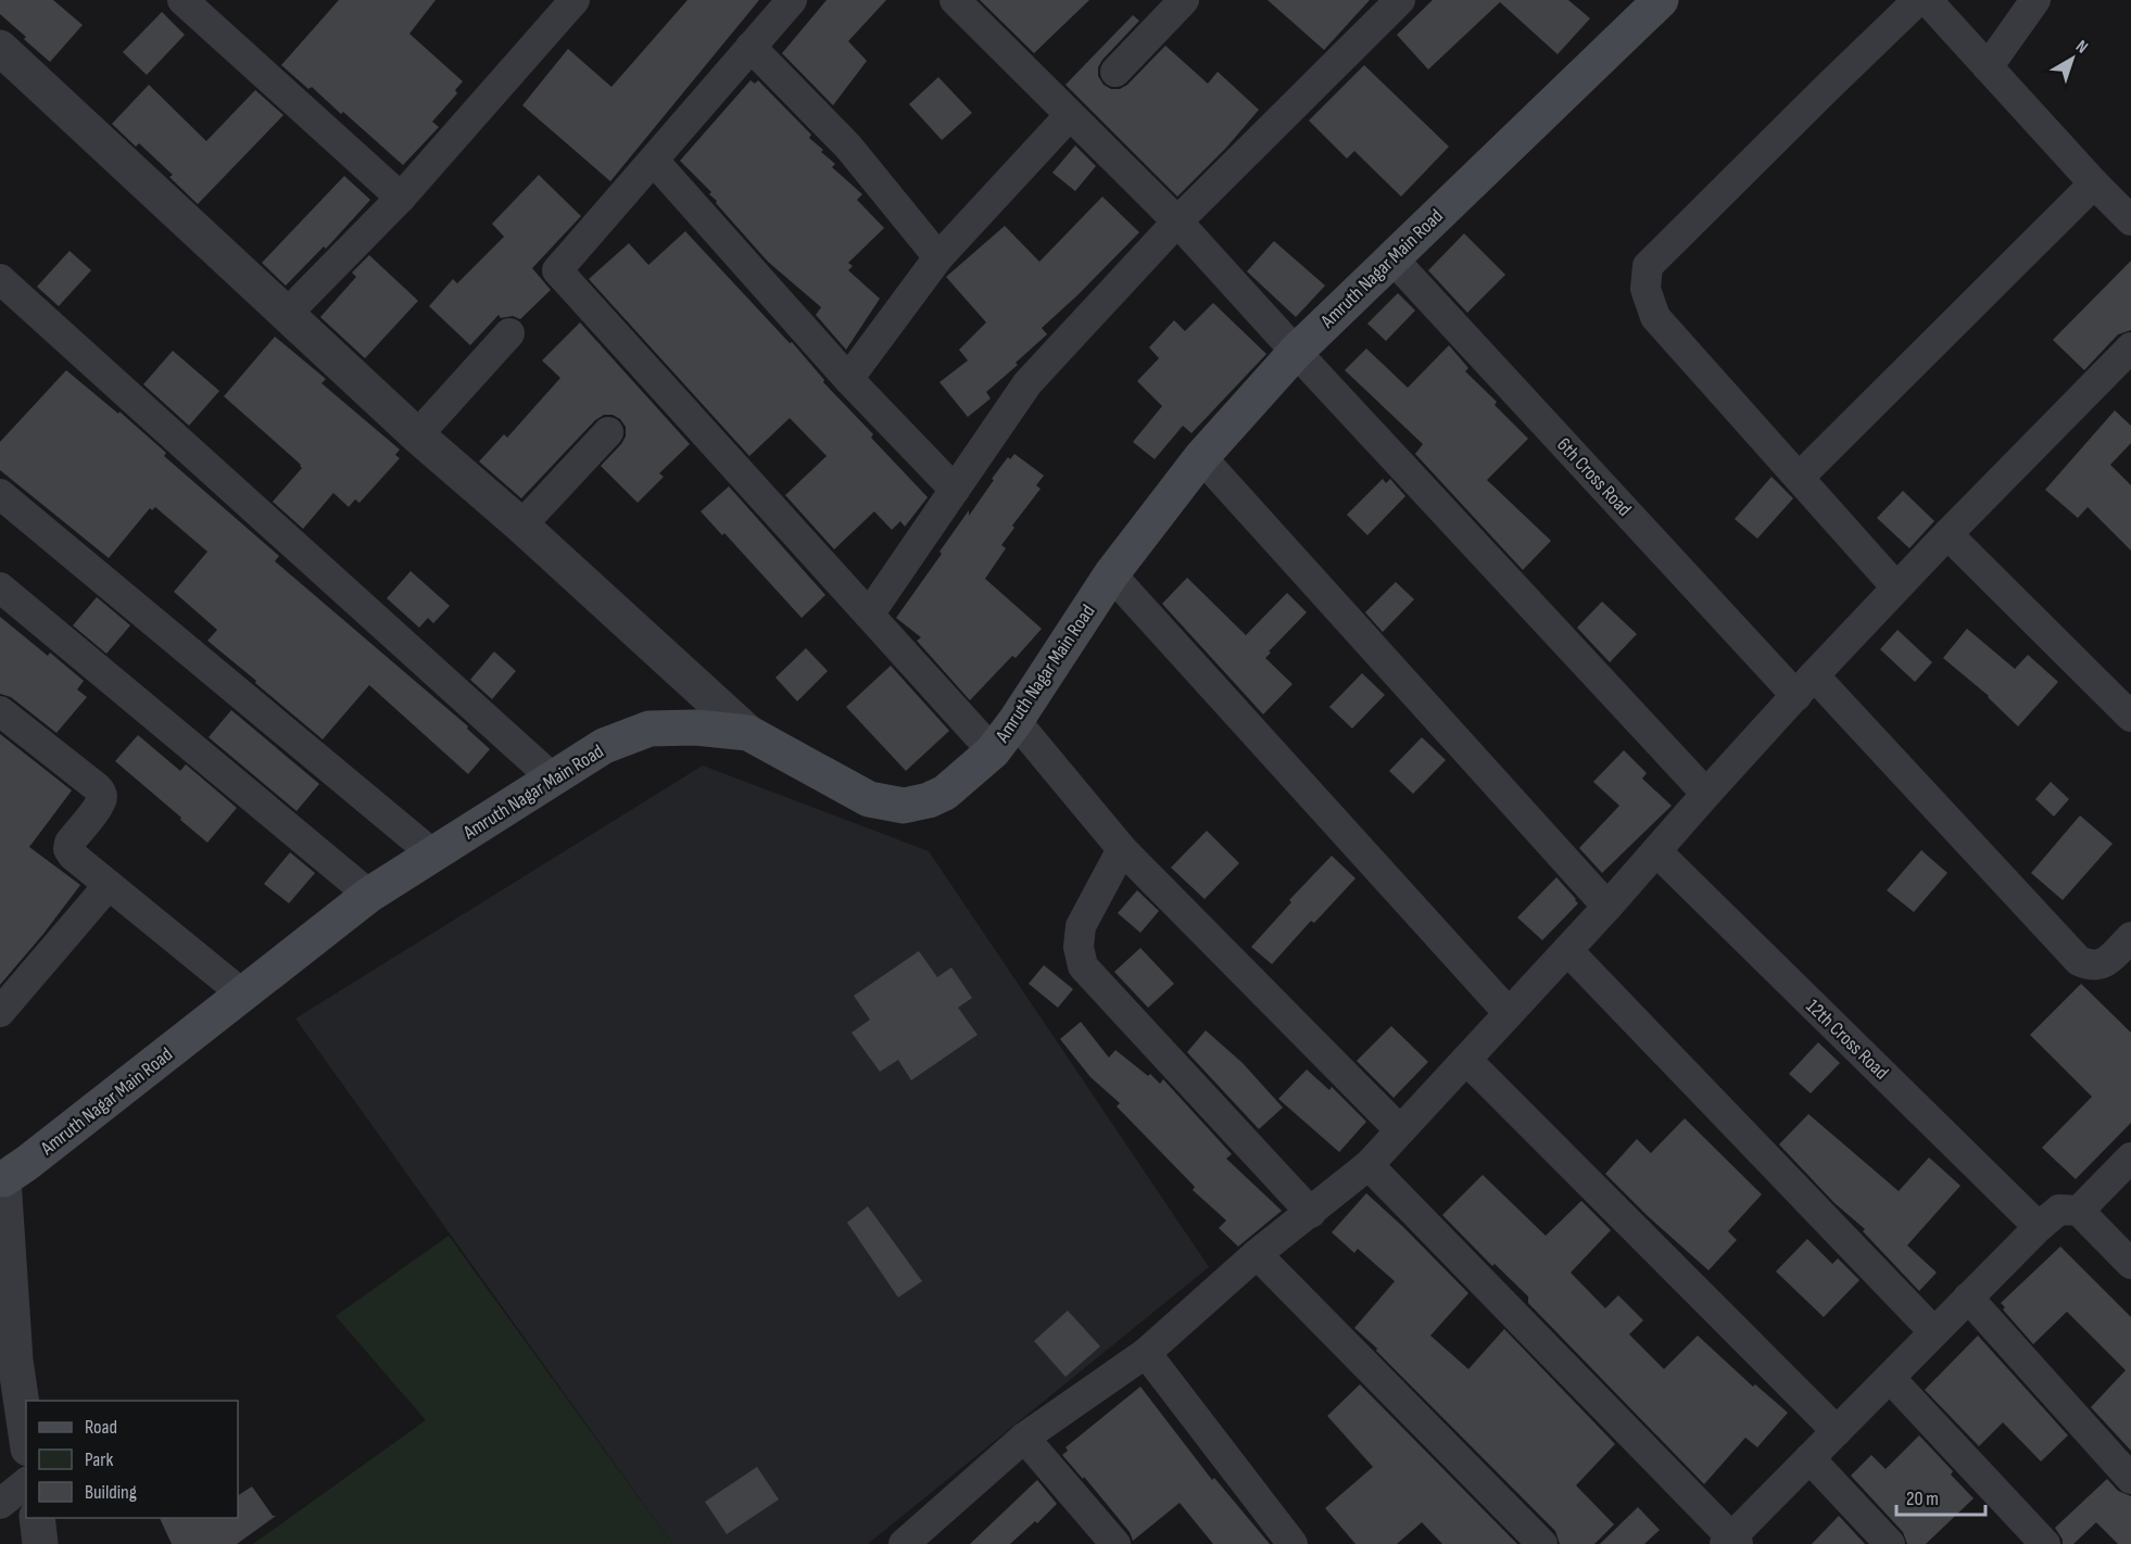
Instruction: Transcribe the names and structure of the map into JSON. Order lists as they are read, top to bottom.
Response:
{
  "streets": {
    "main road": ["Amruth Nagar Main Road"],
    "street": ["6th Cross Road", "12th Cross Road"]
  },
  "crossings": [
    ["Amruth Nagar Main Road", "6th Cross Road"]
  ],
  "legend": ["Road", "Park", "Building"],
  "scale_bar": "20 m",
  "north": "top right"
}
